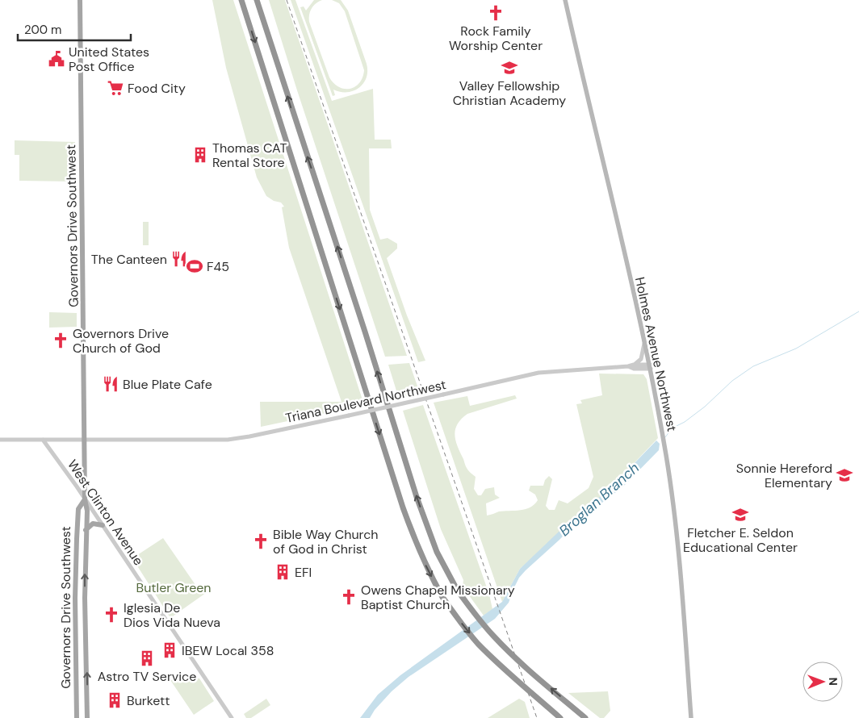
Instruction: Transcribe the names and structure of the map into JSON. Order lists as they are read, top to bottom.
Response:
{
  "streets": {
    "main road": ["Governors Drive Southwest", "Holmes Avenue Northwest"],
    "street": ["Triana Boulevard Northwest", "West Clinton Avenue"]
  },
  "crossings": [
    ["Governors Drive Southwest", "Triana Boulevard Northwest"],
    ["Governors Drive Southwest", "West Clinton Avenue"],
    ["Holmes Avenue Northwest", "Triana Boulevard Northwest"],
    ["Triana Boulevard Northwest", "West Clinton Avenue"]
  ],
  "water": ["Broglan Branch"],
  "parks": ["Butler Green"],
  "places": {
    "church": [
      "Rock Family Worship Center",
      "Governors Drive Church of God",
      "Bible Way Church of God in Christ",
      "Owens Chapel Missionary Baptist Church",
      "Iglesia De Dios Vida Nueva"
    ],
    "public building": ["United States Post Office"],
    "school or university": ["Valley Fellowship Christian Academy", "Sonnie Hereford Elementary", "Fletcher E. Seldon Educational Center"],
    "supermarket": ["Food City"],
    "building": [
      "Thomas CAT Rental Store",
      "EFI",
      "IBEW Local 358",
      "Astro TV Service",
      "Burkett"
    ],
    "restaurant": ["The Canteen", "Blue Plate Cafe"],
    "sports": ["F45"]
  },
  "scale_bar": "200 m",
  "north": "right"
}
